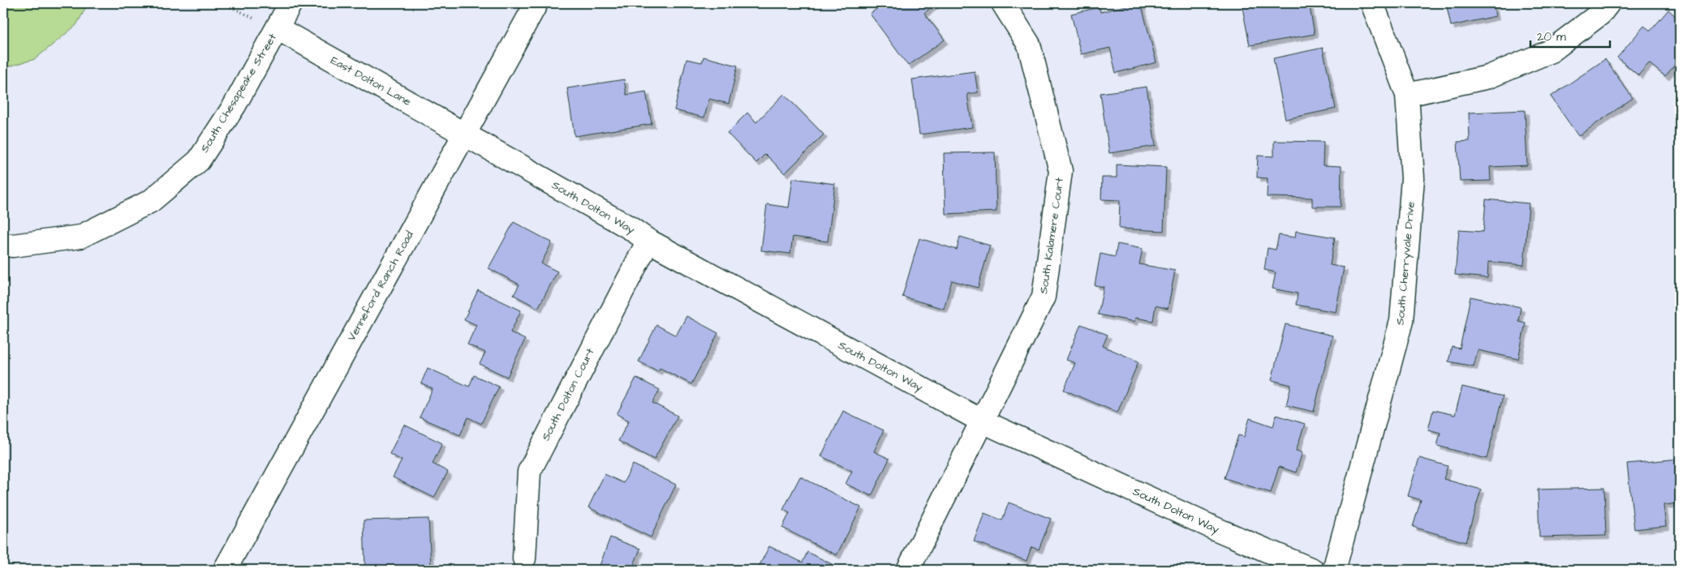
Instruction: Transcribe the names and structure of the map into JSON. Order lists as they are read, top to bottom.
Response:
{
  "streets": {
    "street": [
      "East Dolton Lane",
      "South Chesapeake Street",
      "South Dolton Way",
      "South Kalamere Court",
      "South Cherryvale Drive",
      "Venneford Ranch Road",
      "South Dolton Court"
    ]
  },
  "crossings": [
    ["East Dolton Lane", "South Chesapeake Street"],
    ["East Dolton Lane", "South Dolton Way"],
    ["East Dolton Lane", "Venneford Ranch Road"],
    ["South Dolton Way", "South Kalamere Court"],
    ["South Dolton Way", "Venneford Ranch Road"],
    ["South Dolton Way", "South Dolton Court"]
  ],
  "scale_bar": "20 m"
}
